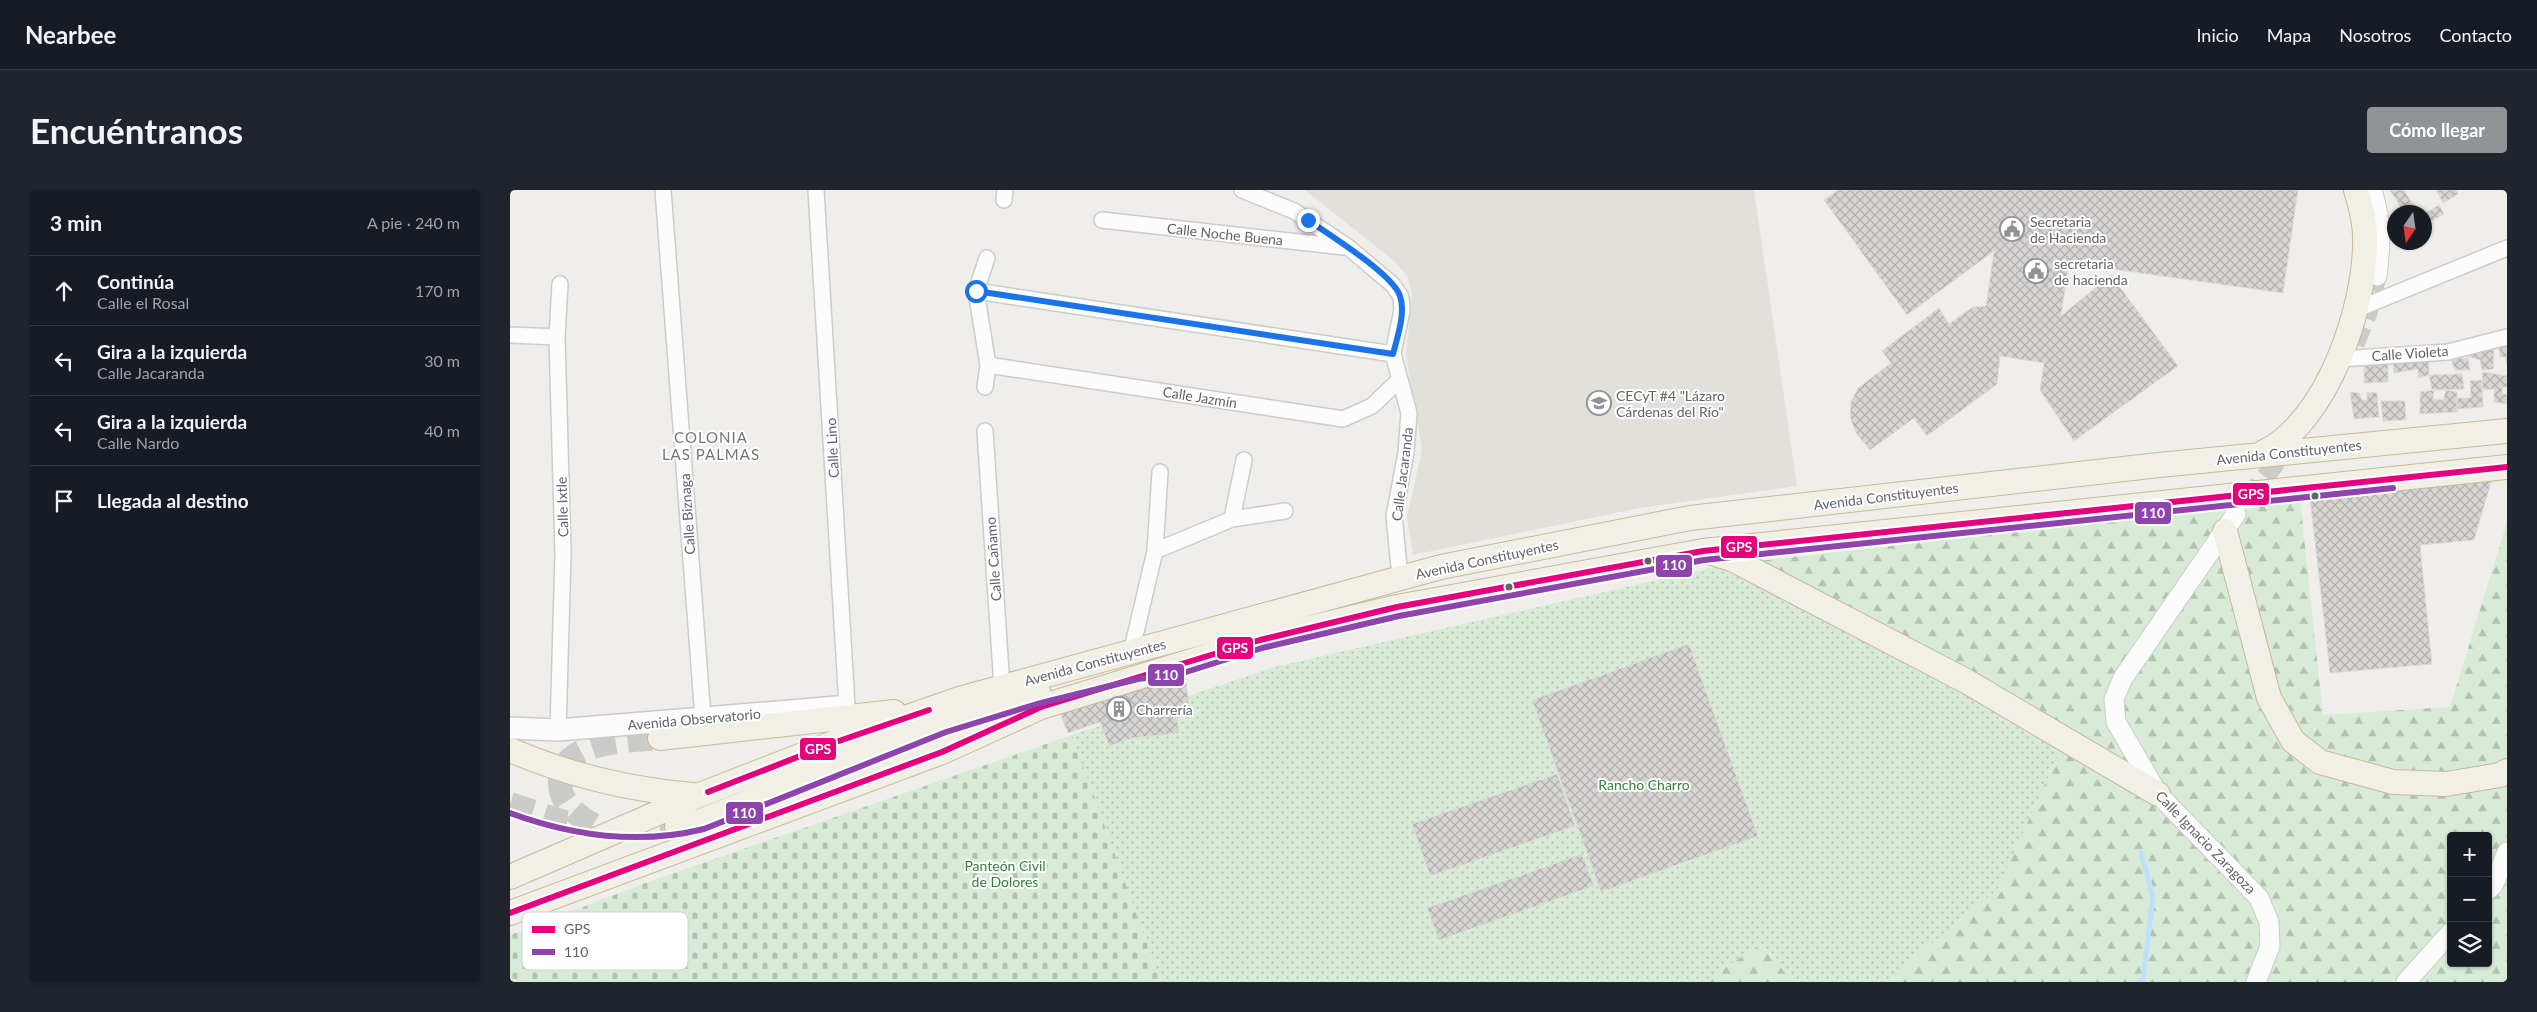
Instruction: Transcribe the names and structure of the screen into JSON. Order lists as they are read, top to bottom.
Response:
{
  "streets": {
    "highway": ["Avenida Constituyentes"],
    "main road": ["Avenida Observatorio"],
    "street": [
      "Calle Noche Buena",
      "Calle Violeta",
      "Calle Jazmín",
      "Calle Lino",
      "Calle Jacaranda",
      "Calle Ixtle",
      "Calle Biznaga",
      "Calle Cañamo",
      "Calle Ignacio Zaragoza"
    ]
  },
  "crossings": [
    ["Calle Noche Buena", "Calle Jacaranda"],
    ["Calle Jazmín", "Calle Jacaranda"],
    ["Calle Lino", "Avenida Observatorio"],
    ["Avenida Constituyentes", "Calle Jacaranda"],
    ["Avenida Constituyentes", "Calle Cañamo"],
    ["Calle Ixtle", "Avenida Observatorio"],
    ["Calle Biznaga", "Avenida Observatorio"]
  ],
  "districts": ["COLONIA LAS PALMAS"],
  "parks": ["Rancho Charro", "Panteón Civil de Dolores"],
  "places": {
    "public building": ["Secretaria de Hacienda", "secretaria de hacienda"],
    "school or university": ["CECyT #4 \"Lázaro Cárdenas del Río\""],
    "building": ["Charrería"]
  },
  "lines": ["transit line GPS", "transit line 110"],
  "legend": ["GPS", "110"],
  "north": "bottom",
  "page": {
    "header": "Nearbee",
    "nav": [
      "Inicio",
      "Mapa",
      "Nosotros",
      "Contacto"
    ],
    "buttons": "Cómo llegar",
    "title": "Encuéntranos",
    "heading": ["3 min", "A pie · 240 m"],
    "list": [
      ["Continúa", "Calle el Rosal", "170 m"],
      ["Gira a la izquierda", "Calle Jacaranda", "30 m"],
      ["Gira a la izquierda", "Calle Nardo", "40 m"],
      "Llegada al destino"
    ],
    "map_buttons": ["+", "−"]
  }
}
